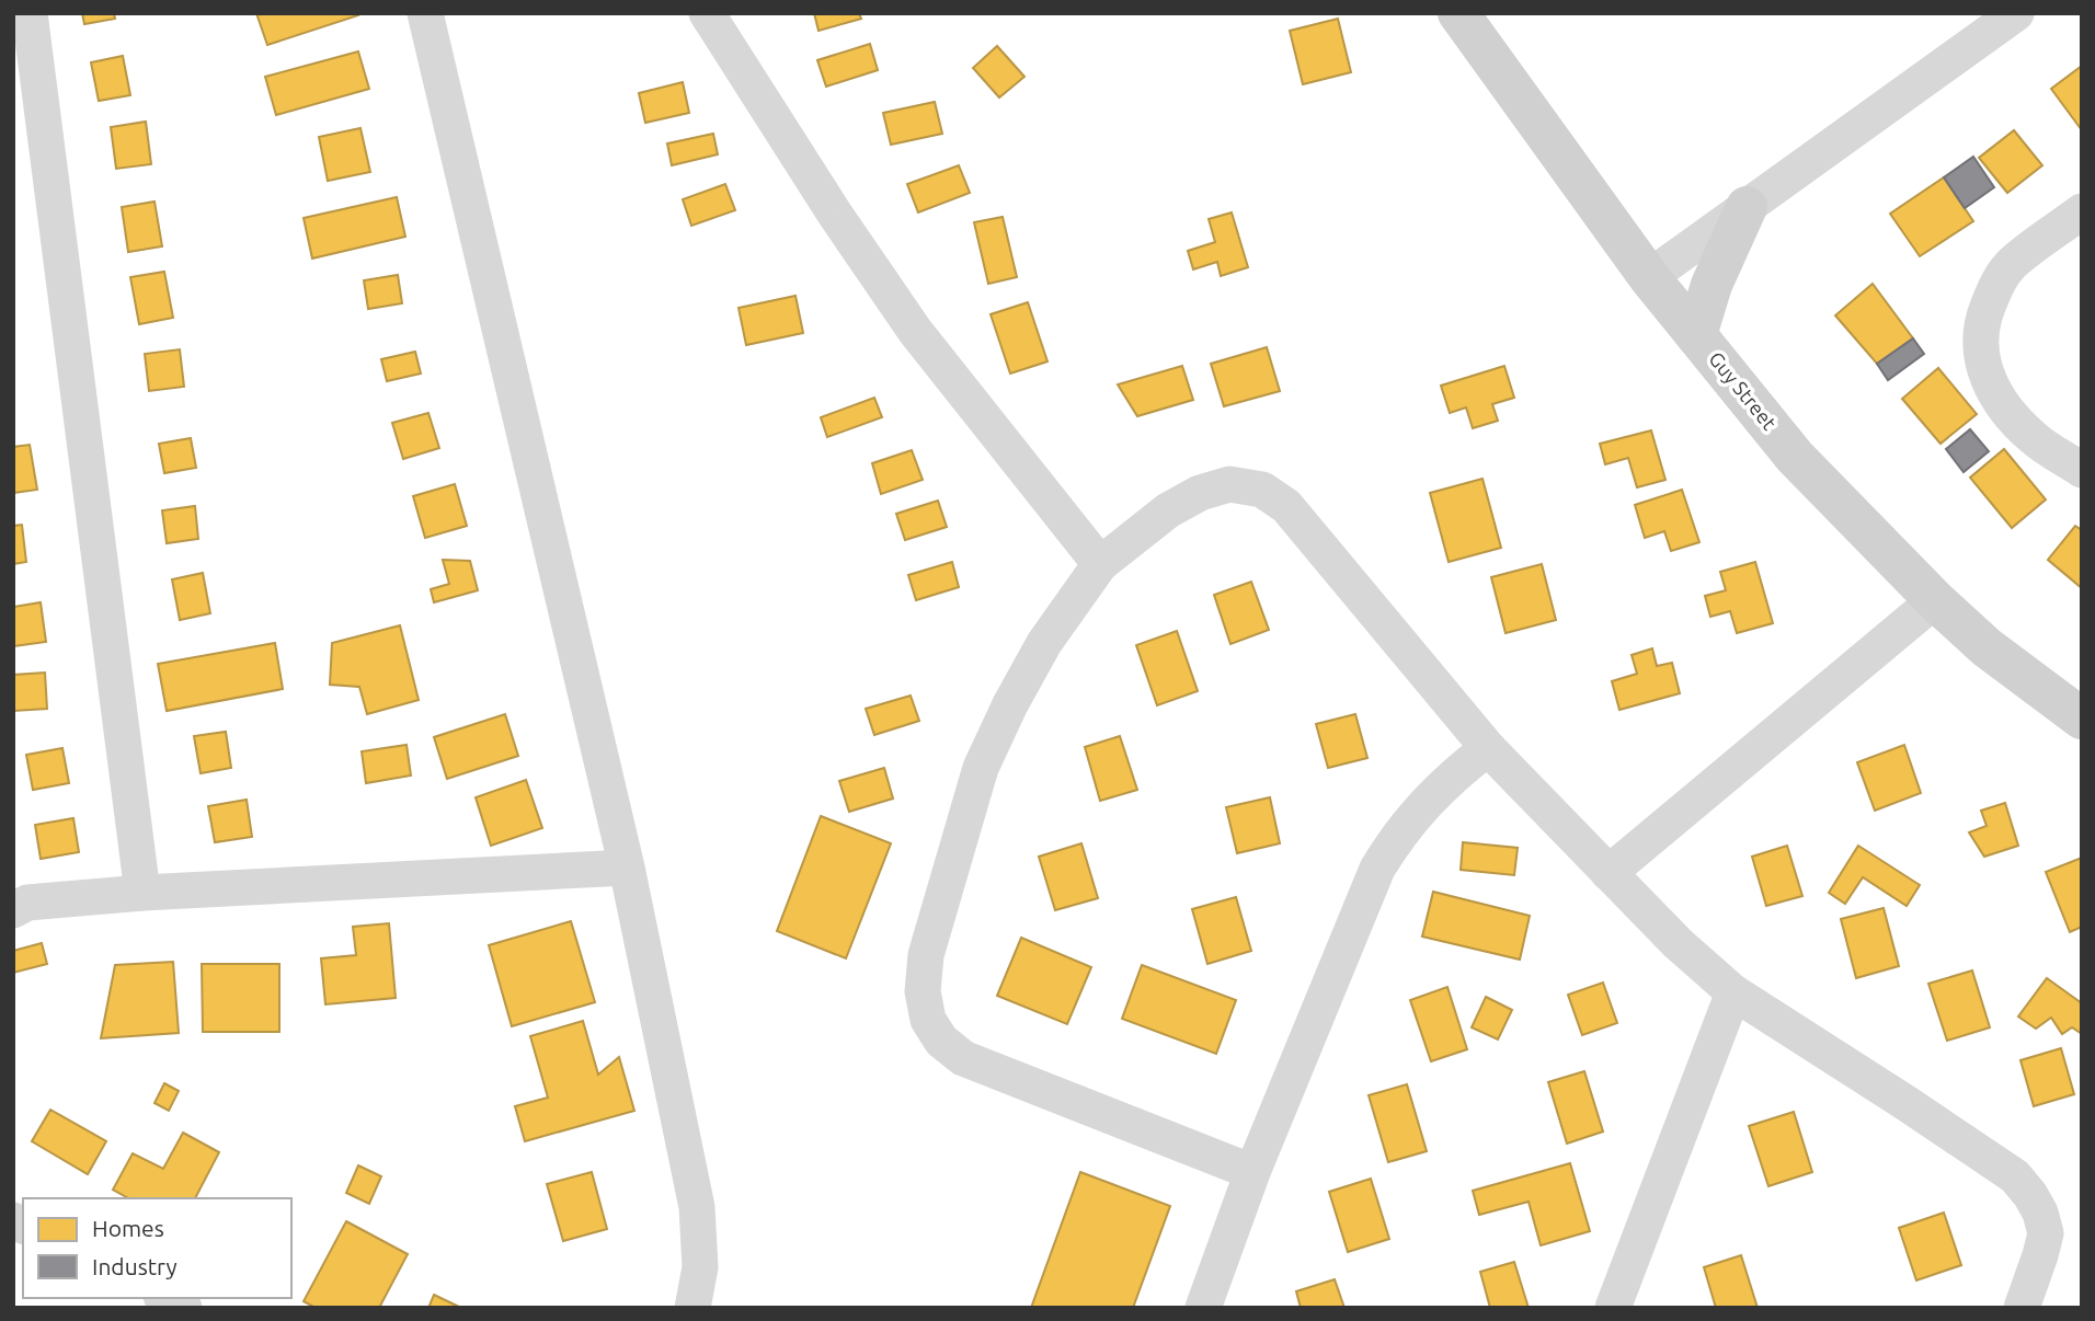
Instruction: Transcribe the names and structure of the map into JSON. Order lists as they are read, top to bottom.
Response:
{
  "streets": {
    "street": ["Guy Street"]
  },
  "legend": ["Homes", "Industry"]
}
